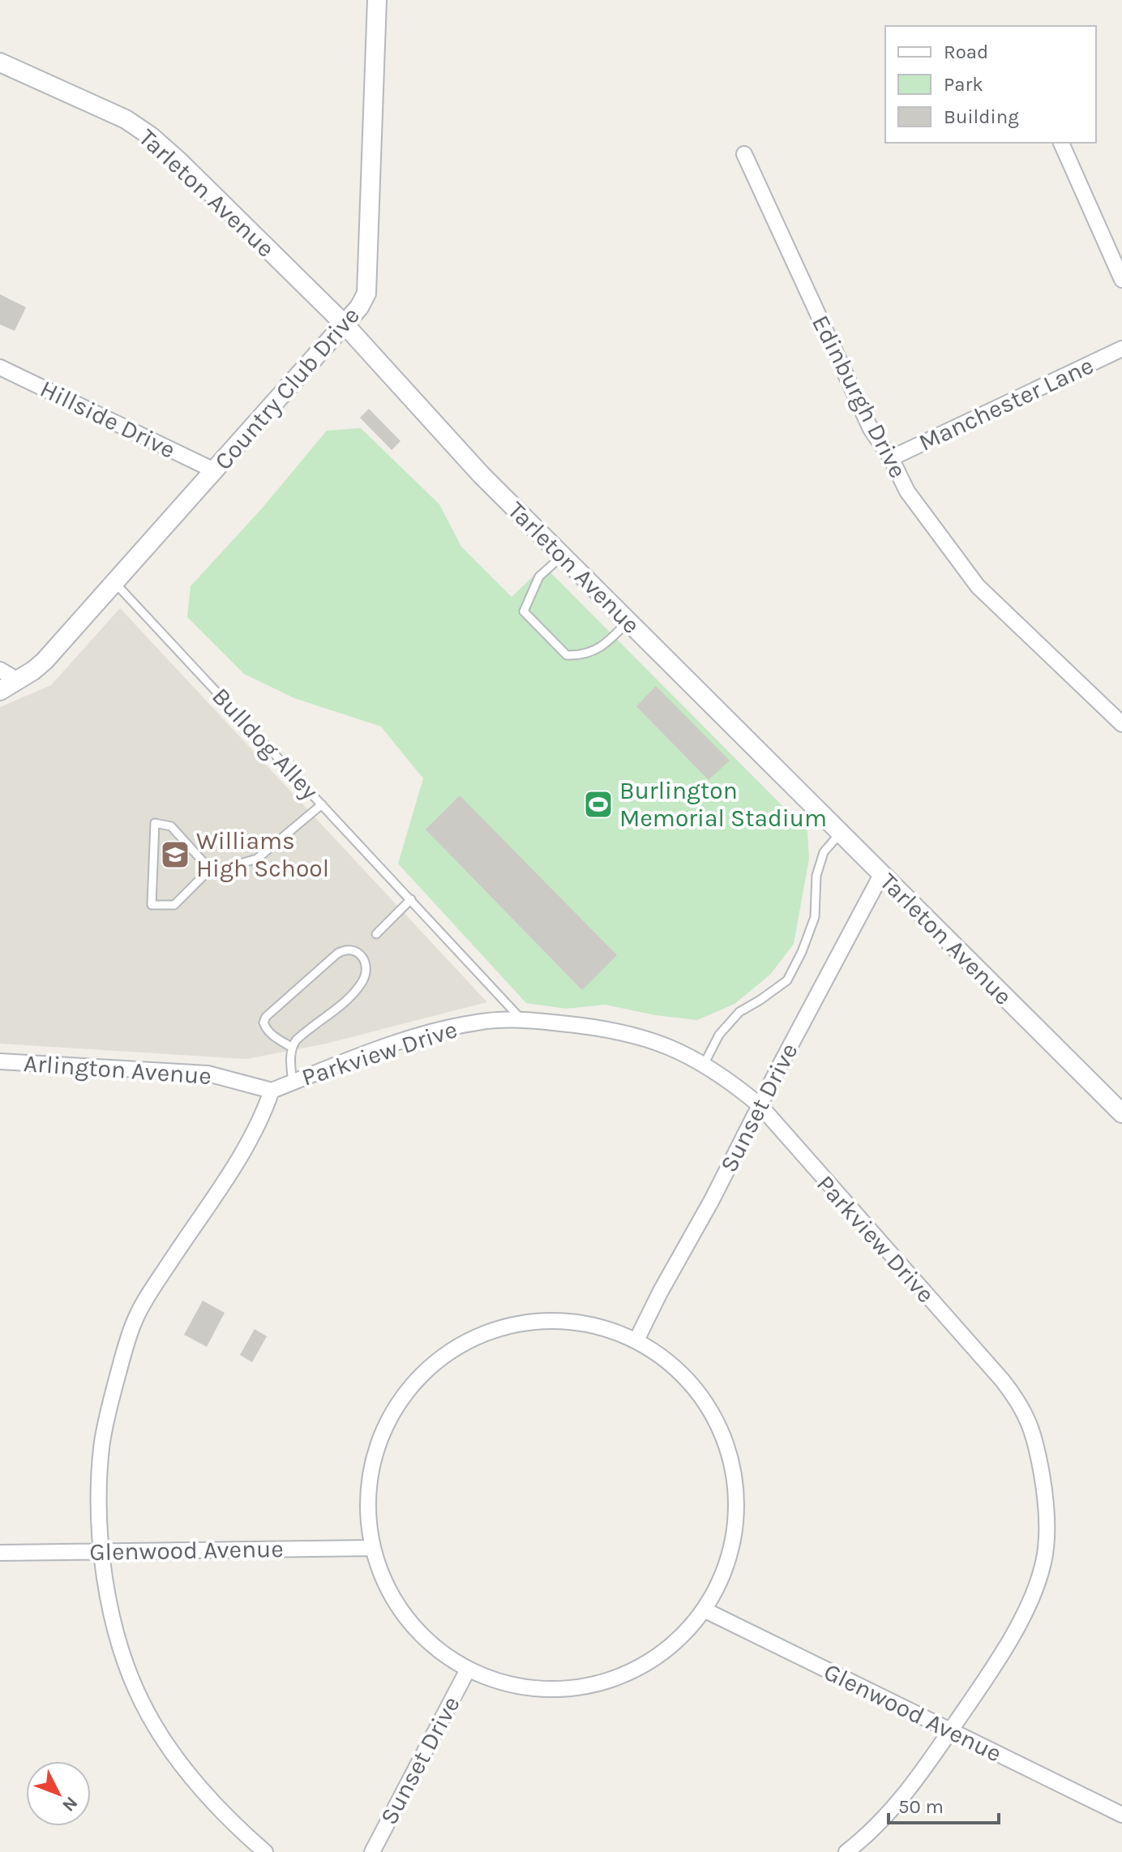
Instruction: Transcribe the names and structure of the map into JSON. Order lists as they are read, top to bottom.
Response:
{
  "streets": {
    "street": [
      "Tarleton Avenue",
      "Country Club Drive",
      "Edinburgh Drive",
      "Manchester Lane",
      "Hillside Drive",
      "Parkview Drive",
      "Arlington Avenue",
      "Sunset Drive",
      "Glenwood Avenue"
    ],
    "lane": ["Bulldog Alley"]
  },
  "crossings": [
    ["Tarleton Avenue", "Country Club Drive"],
    ["Tarleton Avenue", "Sunset Drive"],
    ["Country Club Drive", "Hillside Drive"],
    ["Country Club Drive", "Bulldog Alley"],
    ["Edinburgh Drive", "Manchester Lane"],
    ["Bulldog Alley", "Parkview Drive"],
    ["Parkview Drive", "Arlington Avenue"],
    ["Parkview Drive", "Sunset Drive"],
    ["Parkview Drive", "Glenwood Avenue"]
  ],
  "places": {
    "sports": ["Burlington Memorial Stadium"],
    "school or university": ["Williams High School"]
  },
  "legend": ["Road", "Park", "Building"],
  "scale_bar": "50 m",
  "north": "bottom right"
}
